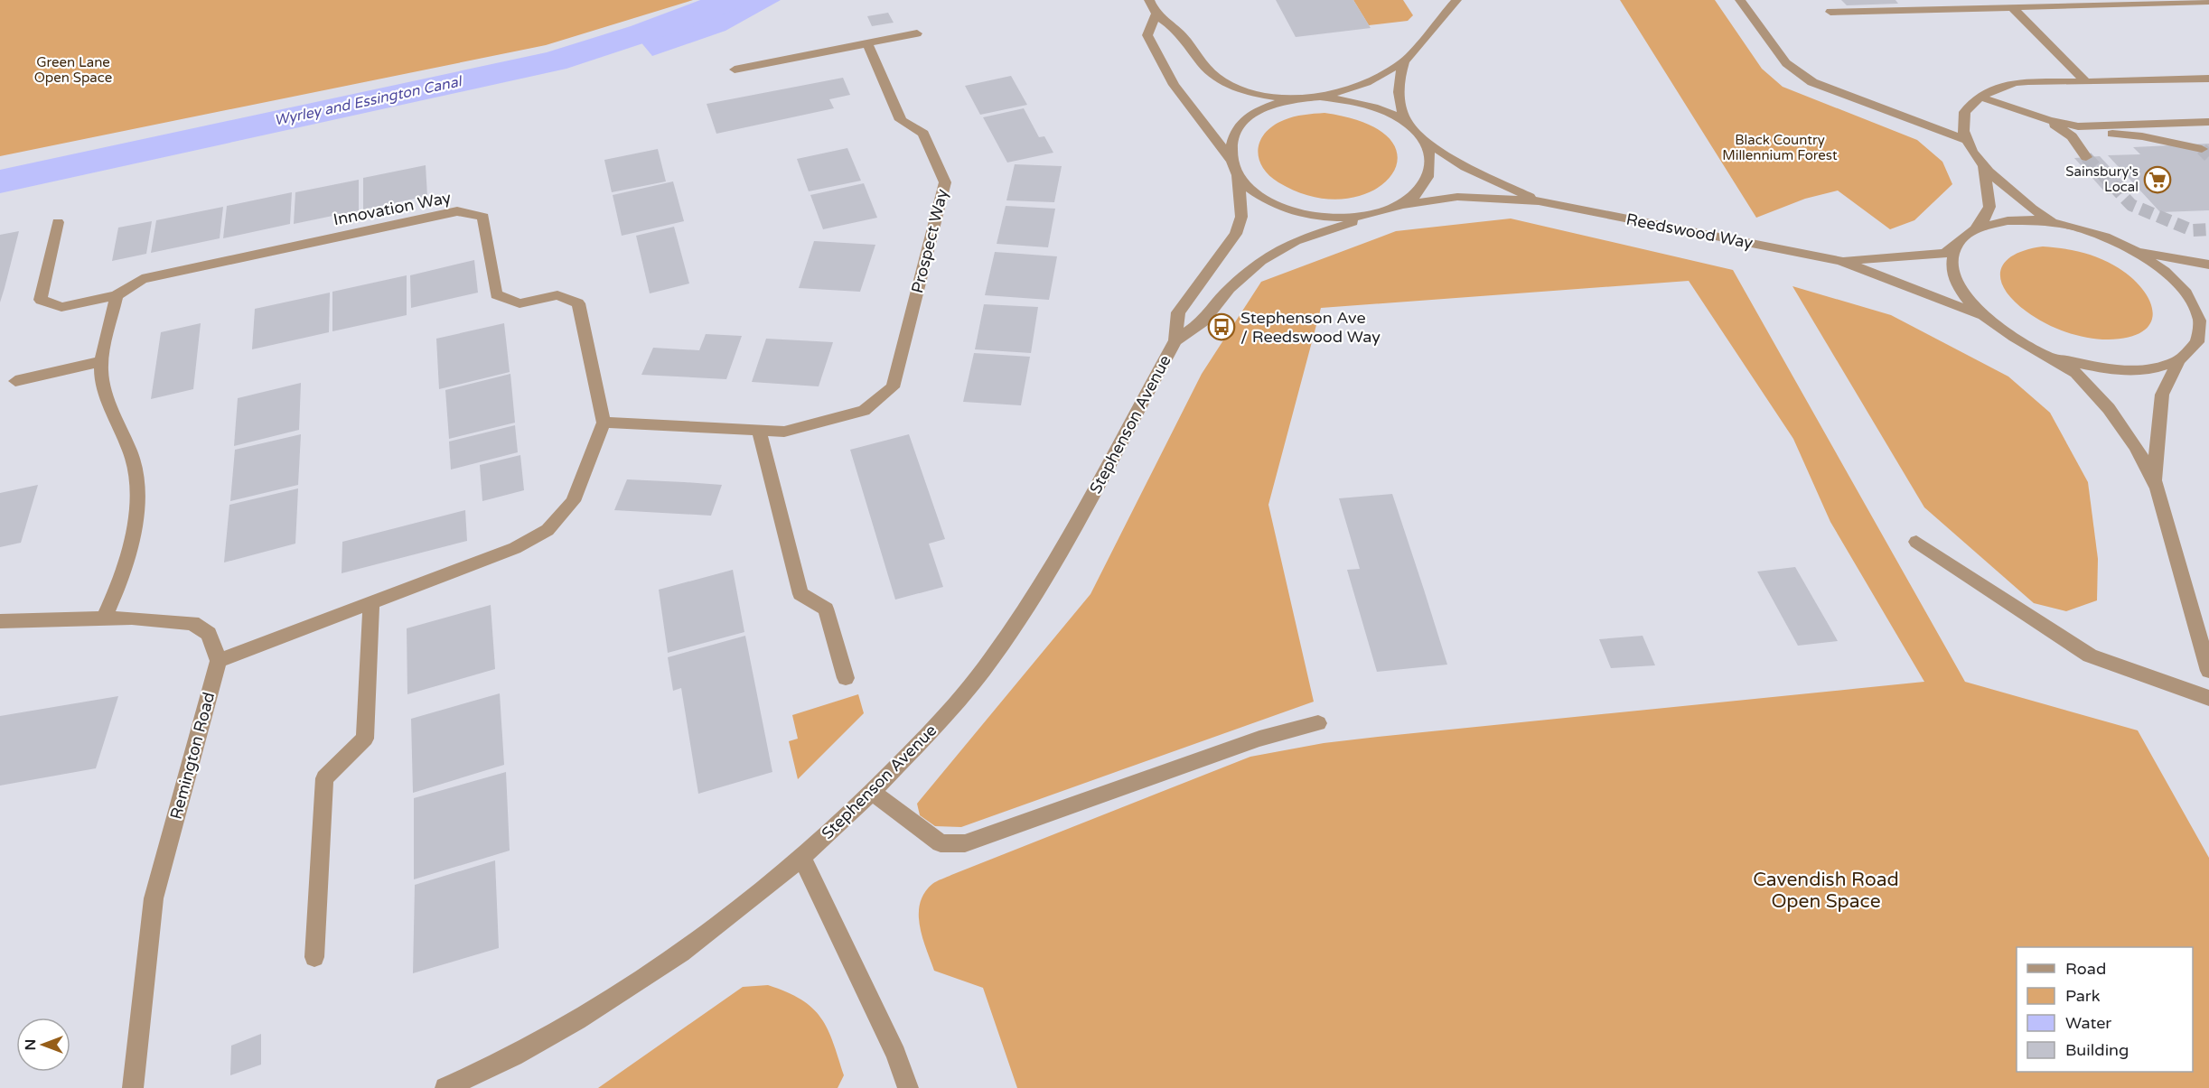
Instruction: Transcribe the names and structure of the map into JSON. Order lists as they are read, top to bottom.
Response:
{
  "streets": {
    "street": [
      "Innovation Way",
      "Reedswood Way",
      "Prospect Way",
      "Stephenson Avenue",
      "Remington Road"
    ]
  },
  "crossings": [
    ["Innovation Way", "Prospect Way"],
    ["Reedswood Way", "Stephenson Avenue"]
  ],
  "water": ["Wyrley and Essington Canal"],
  "parks": ["Green Lane Open Space", "Black Country Millennium Forest", "Cavendish Road Open Space"],
  "places": {
    "supermarket": ["Sainsbury's Local"],
    "bus stop": ["Stephenson Ave / Reedswood Way"]
  },
  "legend": [
    "Road",
    "Park",
    "Water",
    "Building"
  ],
  "north": "left"
}
